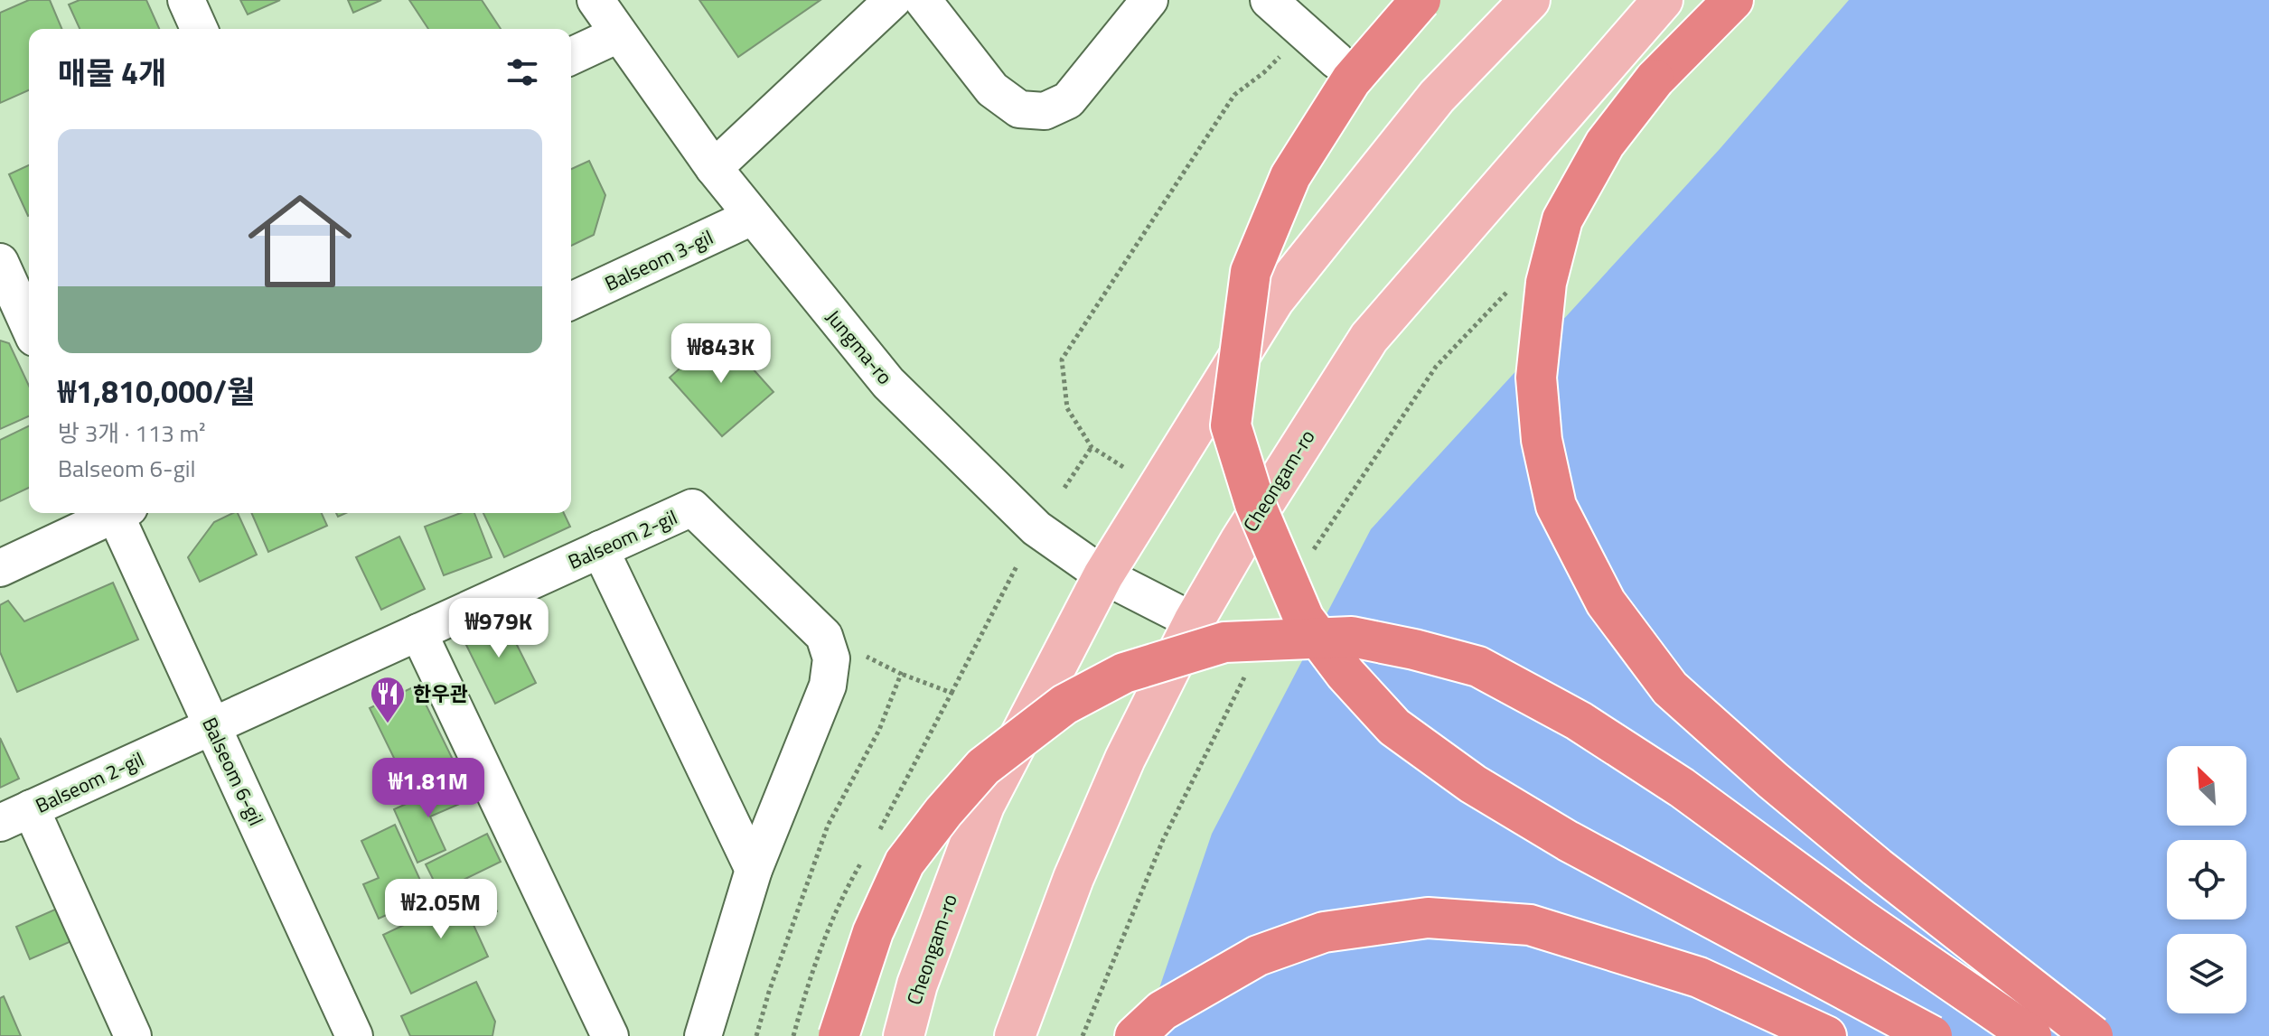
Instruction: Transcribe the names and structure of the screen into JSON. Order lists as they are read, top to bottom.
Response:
{
  "streets": {
    "main road": ["Cheongam-ro"],
    "street": [
      "Balseom 3-gil",
      "Jungma-ro",
      "Balseom 2-gil",
      "Balseom 6-gil"
    ]
  },
  "crossings": [
    ["Balseom 3-gil", "Jungma-ro"],
    ["Jungma-ro", "Cheongam-ro"],
    ["Balseom 2-gil", "Balseom 6-gil"]
  ],
  "places": {
    "restaurant": ["한우관"]
  },
  "north": "top left",
  "page": {
    "heading": "매물 4개",
    "list": [
      {
        "name": "₩1,810,000/월",
        "note": "방 3개 · 113 m² · Balseom 6-gil"
      }
    ],
    "price": [
      "₩843K",
      "₩979K",
      "₩1.81M",
      "₩2.05M"
    ]
  }
}
